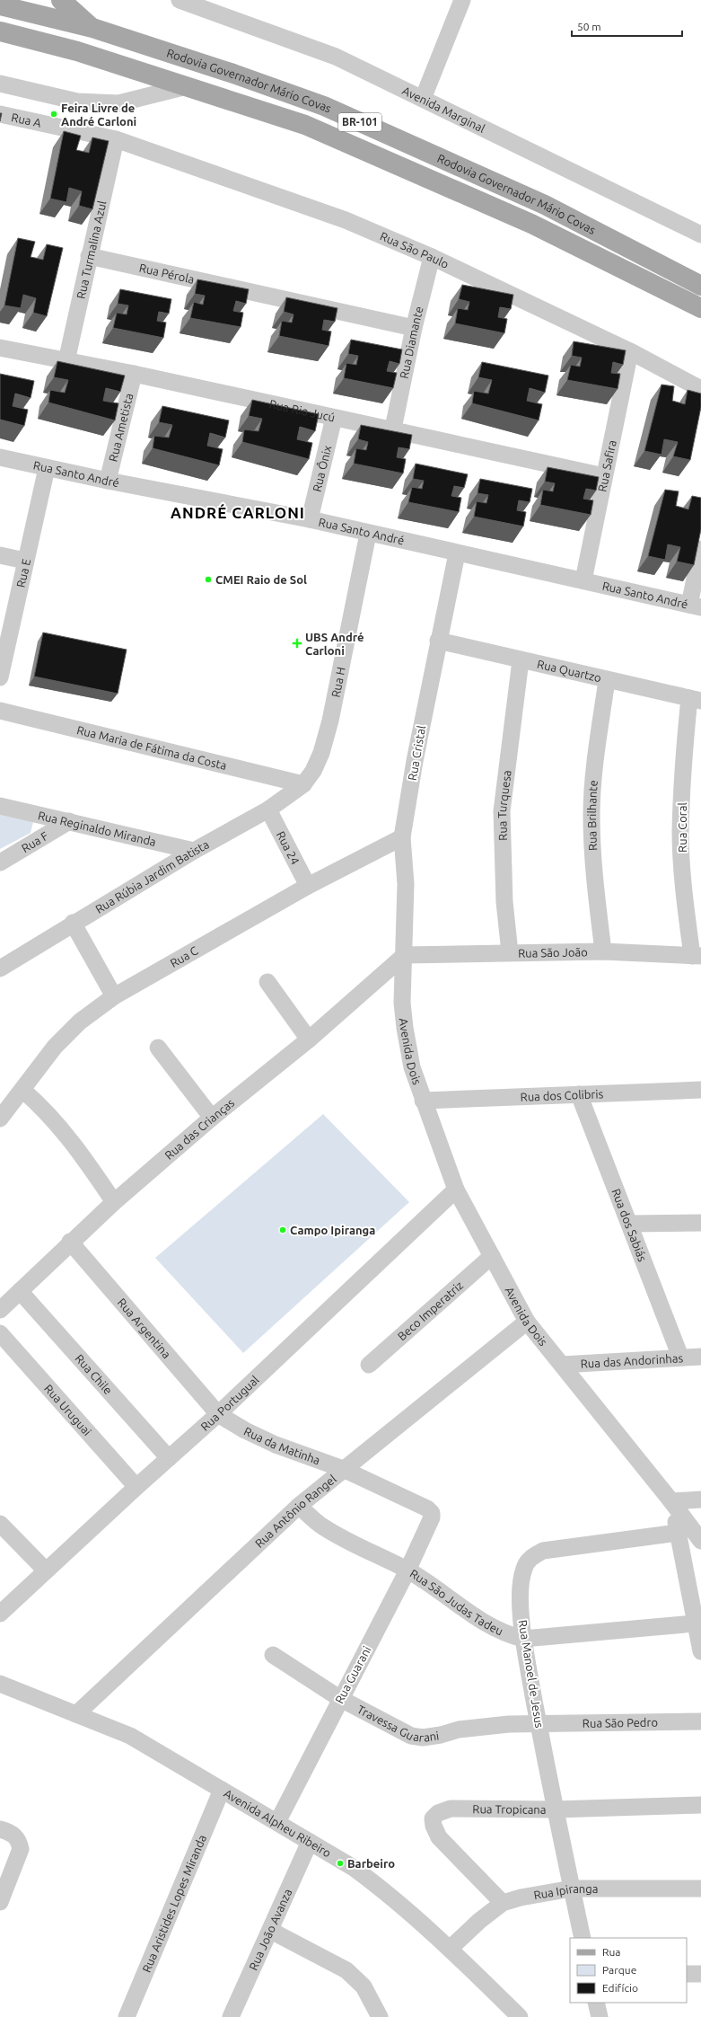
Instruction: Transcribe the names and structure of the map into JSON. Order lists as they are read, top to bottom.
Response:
{
  "streets": {
    "main road": ["Rodovia Governador Mário Covas", "BR-101"],
    "street": [
      "Avenida Marginal",
      "Rua A",
      "Rua Turmalina Azul",
      "Rua São Paulo",
      "Rua Pérola",
      "Rua Diamante",
      "Rua Rio Jucú",
      "Rua Ametista",
      "Rua Safira",
      "Rua Ônix",
      "Rua Santo André",
      "Rua E",
      "Rua Quartzo",
      "Rua H",
      "Rua Maria de Fátima da Costa",
      "Rua Cristal",
      "Rua Turquesa",
      "Rua Brilhante",
      "Rua Coral",
      "Rua Reginaldo Miranda",
      "Rua F",
      "Rua 24",
      "Rua Rúbia Jardim Batista",
      "Rua São João",
      "Rua C",
      "Avenida Dois",
      "Rua dos Colibris",
      "Rua das Crianças",
      "Rua dos Sabiás",
      "Beco Imperatriz",
      "Rua Argentina",
      "Rua das Andorinhas",
      "Rua Chile",
      "Rua Portugual",
      "Rua Uruguai",
      "Rua da Matinha",
      "Rua Antônio Rangel",
      "Rua São Judas Tadeu",
      "Rua Manoel de Jesus",
      "Rua Guarani",
      "Travessa Guarani",
      "Rua São Pedro",
      "Rua Tropicana",
      "Avenida Alpheu Ribeiro",
      "Rua Ipiranga",
      "Rua Aristides Lopes Miranda",
      "Rua João Avanza"
    ]
  },
  "crossings": [
    ["Rua A", "Rua Turmalina Azul"],
    ["Rua A", "Rua São Paulo"],
    ["Rua Turmalina Azul", "Rua São Paulo"],
    ["Rua Turmalina Azul", "Rua Pérola"],
    ["Rua Turmalina Azul", "Rua Rio Jucú"],
    ["Rua São Paulo", "Rua Diamante"],
    ["Rua São Paulo", "Rua Safira"],
    ["Rua Pérola", "Rua Diamante"],
    ["Rua Diamante", "Rua Rio Jucú"],
    ["Rua Rio Jucú", "Rua Ametista"],
    ["Rua Rio Jucú", "Rua Safira"],
    ["Rua Rio Jucú", "Rua Ônix"],
    ["Rua Ametista", "Rua Santo André"],
    ["Rua Safira", "Rua Santo André"],
    ["Rua Ônix", "Rua Santo André"],
    ["Rua Santo André", "Rua E"],
    ["Rua Santo André", "Rua H"],
    ["Rua Santo André", "Rua Cristal"],
    ["Rua Quartzo", "Rua Cristal"],
    ["Rua Quartzo", "Rua Turquesa"],
    ["Rua Quartzo", "Rua Brilhante"],
    ["Rua Quartzo", "Rua Coral"],
    ["Rua H", "Rua Maria de Fátima da Costa"],
    ["Rua H", "Rua Rúbia Jardim Batista"],
    ["Rua Maria de Fátima da Costa", "Rua Rúbia Jardim Batista"],
    ["Rua Cristal", "Rua São João"],
    ["Rua Cristal", "Rua C"],
    ["Rua Cristal", "Avenida Dois"],
    ["Rua Cristal", "Rua das Crianças"],
    ["Rua Turquesa", "Rua São João"],
    ["Rua Brilhante", "Rua São João"],
    ["Rua Coral", "Rua São João"],
    ["Rua Reginaldo Miranda", "Rua F"],
    ["Rua Reginaldo Miranda", "Rua Rúbia Jardim Batista"],
    ["Rua 24", "Rua Rúbia Jardim Batista"],
    ["Rua 24", "Rua C"],
    ["Rua São João", "Avenida Dois"],
    ["Rua São João", "Rua das Crianças"],
    ["Avenida Dois", "Rua dos Colibris"],
    ["Avenida Dois", "Rua das Crianças"],
    ["Avenida Dois", "Beco Imperatriz"],
    ["Avenida Dois", "Rua das Andorinhas"],
    ["Avenida Dois", "Rua Portugual"],
    ["Avenida Dois", "Rua Antônio Rangel"],
    ["Avenida Dois", "Rua São Judas Tadeu"],
    ["Avenida Dois", "Rua Manoel de Jesus"],
    ["Rua dos Colibris", "Rua dos Sabiás"],
    ["Rua das Crianças", "Rua Argentina"],
    ["Rua das Crianças", "Rua Chile"],
    ["Rua dos Sabiás", "Rua das Andorinhas"],
    ["Rua Argentina", "Rua Portugual"],
    ["Rua Argentina", "Rua da Matinha"],
    ["Rua Chile", "Rua Portugual"],
    ["Rua Portugual", "Rua Uruguai"],
    ["Rua Portugual", "Rua da Matinha"],
    ["Rua da Matinha", "Rua Antônio Rangel"],
    ["Rua da Matinha", "Rua Guarani"],
    ["Rua Antônio Rangel", "Rua São Judas Tadeu"],
    ["Rua Antônio Rangel", "Avenida Alpheu Ribeiro"],
    ["Rua São Judas Tadeu", "Rua Manoel de Jesus"],
    ["Rua São Judas Tadeu", "Rua Guarani"],
    ["Rua Manoel de Jesus", "Travessa Guarani"],
    ["Rua Manoel de Jesus", "Rua São Pedro"],
    ["Rua Manoel de Jesus", "Rua Tropicana"],
    ["Rua Manoel de Jesus", "Rua Ipiranga"],
    ["Rua Guarani", "Travessa Guarani"],
    ["Rua Guarani", "Avenida Alpheu Ribeiro"],
    ["Travessa Guarani", "Rua São Pedro"],
    ["Rua Tropicana", "Rua Ipiranga"],
    ["Avenida Alpheu Ribeiro", "Rua Ipiranga"],
    ["Avenida Alpheu Ribeiro", "Rua Aristides Lopes Miranda"],
    ["Avenida Alpheu Ribeiro", "Rua João Avanza"]
  ],
  "districts": ["ANDRÉ CARLONI"],
  "places": {
    "other": [
      "Feira Livre de André Carloni",
      "CMEI Raio de Sol",
      "Campo Ipiranga",
      "Barbeiro"
    ],
    "health": ["UBS André Carloni"]
  },
  "legend": ["Rua", "Parque", "Edifício"],
  "scale_bar": "50 m"
}
